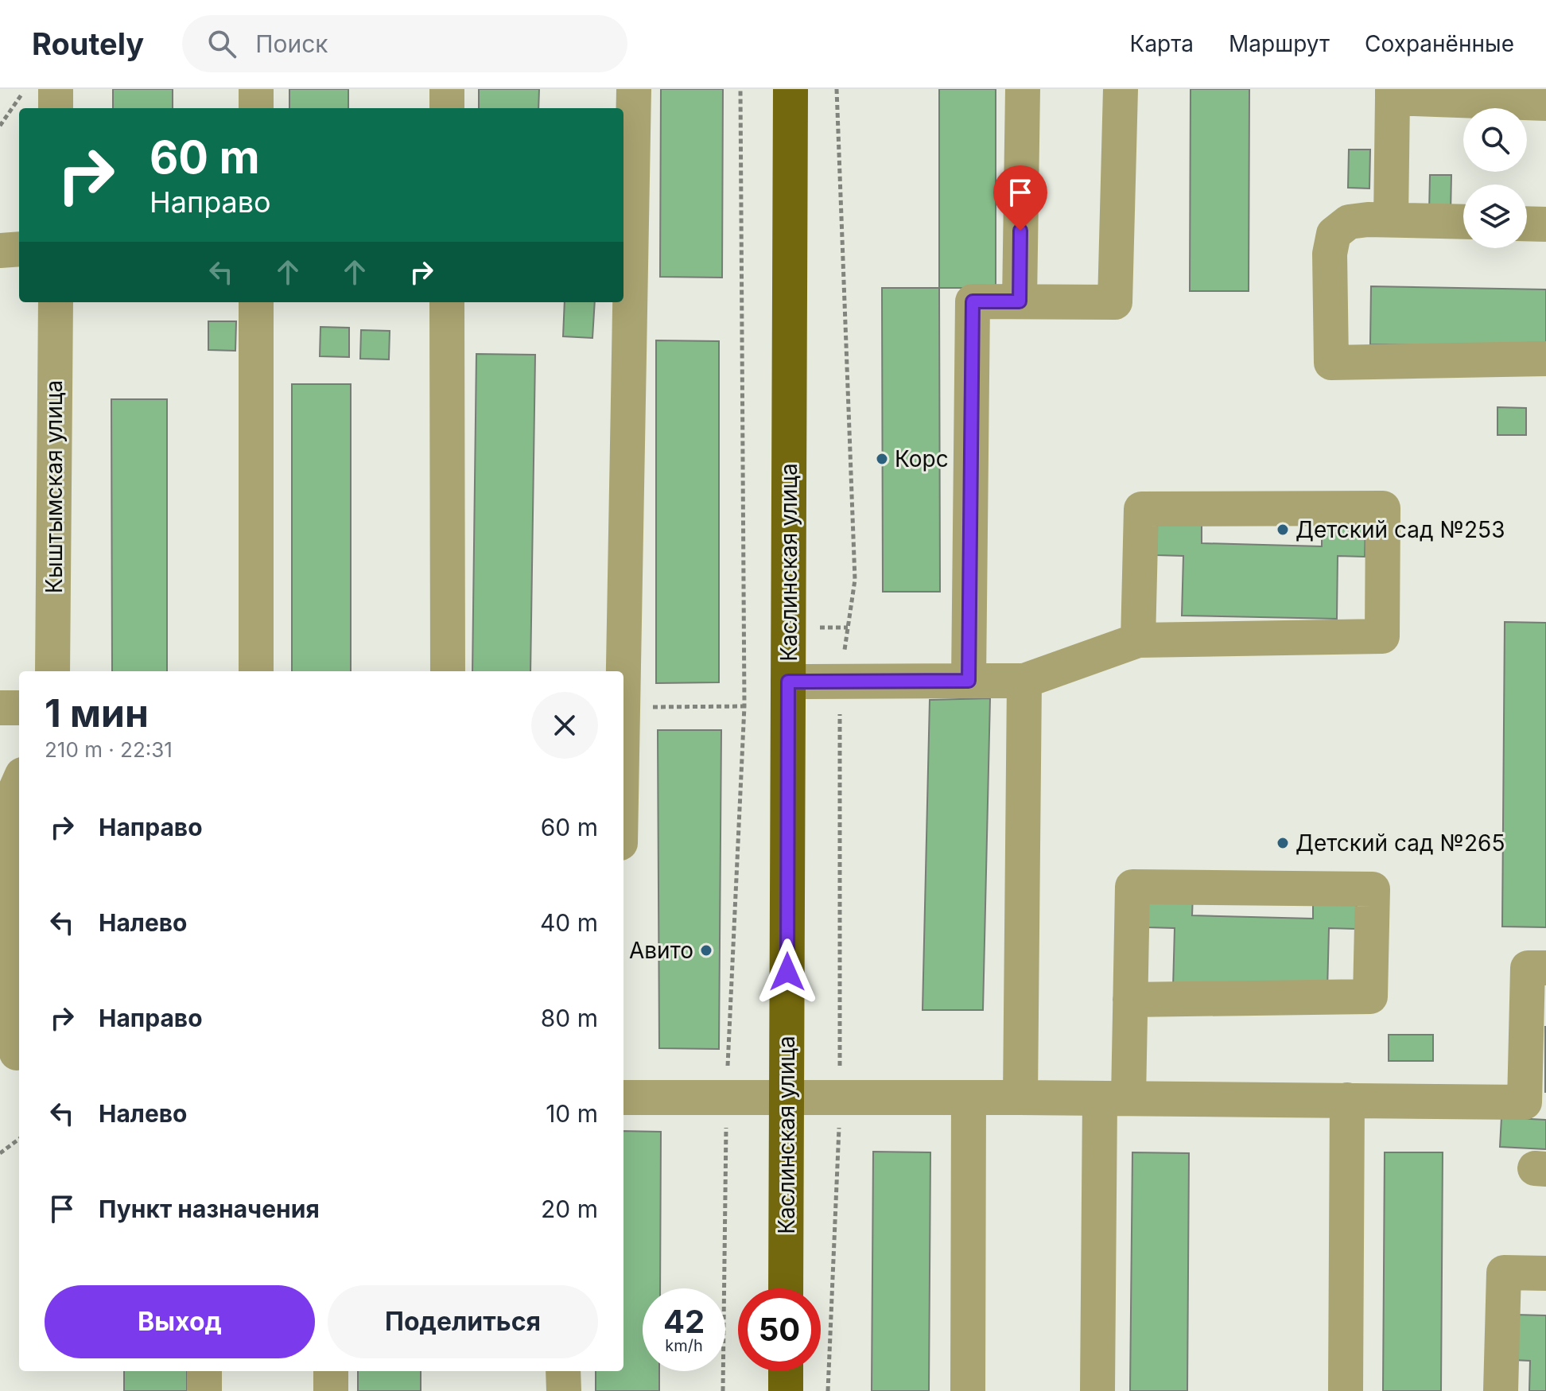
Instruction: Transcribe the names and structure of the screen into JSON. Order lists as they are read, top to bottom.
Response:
{
  "streets": {
    "main road": ["Каслинская улица"],
    "street": ["Кыштымская улица"]
  },
  "places": [
    "Корс",
    "Детский сад №253",
    "Детский сад №265",
    "Авито"
  ],
  "page": {
    "header": "Routely",
    "search": "Поиск",
    "nav": ["Карта", "Маршрут", "Сохранённые"],
    "turn": ["60 m", "Направо"],
    "heading": ["1 мин", "210 m · 22:31"],
    "list": [
      {
        "name": "Направо",
        "value": "60 m"
      },
      {
        "name": "Налево",
        "value": "40 m"
      },
      {
        "name": "Направо",
        "value": "80 m"
      },
      {
        "name": "Налево",
        "value": "10 m"
      },
      {
        "name": "Пункт назначения",
        "value": "20 m"
      }
    ],
    "buttons": ["Выход", "Поделиться"],
    "speed": "42 km/h",
    "limit": "50"
  }
}
